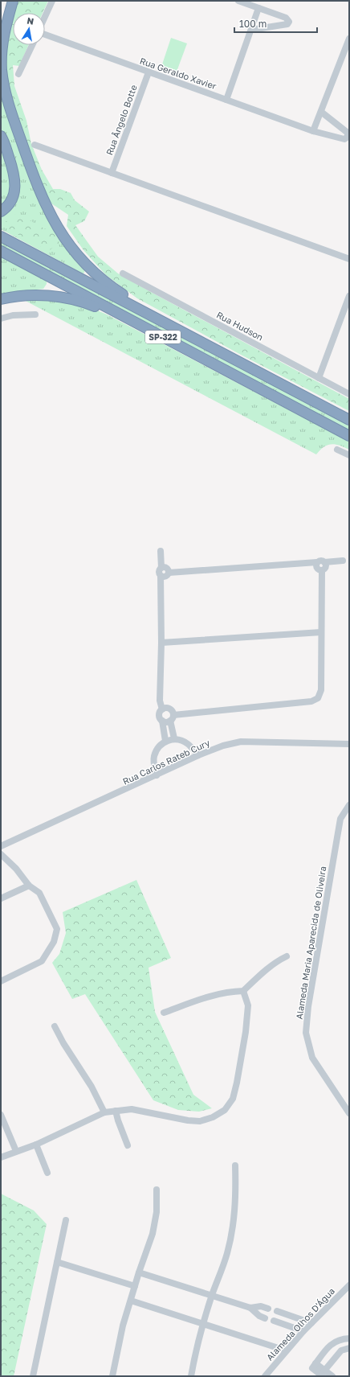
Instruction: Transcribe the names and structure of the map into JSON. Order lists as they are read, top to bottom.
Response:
{
  "streets": {
    "highway": ["SP-322"],
    "street": [
      "Rua Geraldo Xavier",
      "Rua Ângelo Botte",
      "Rua Hudson",
      "Rua Carlos Rateb Cury",
      "Alameda Maria Aparecida de Oliveira",
      "Alameda Olhos D'Água"
    ]
  },
  "crossings": [
    ["Rua Geraldo Xavier", "Rua Ângelo Botte"]
  ],
  "scale_bar": "100 m",
  "north": "top"
}
